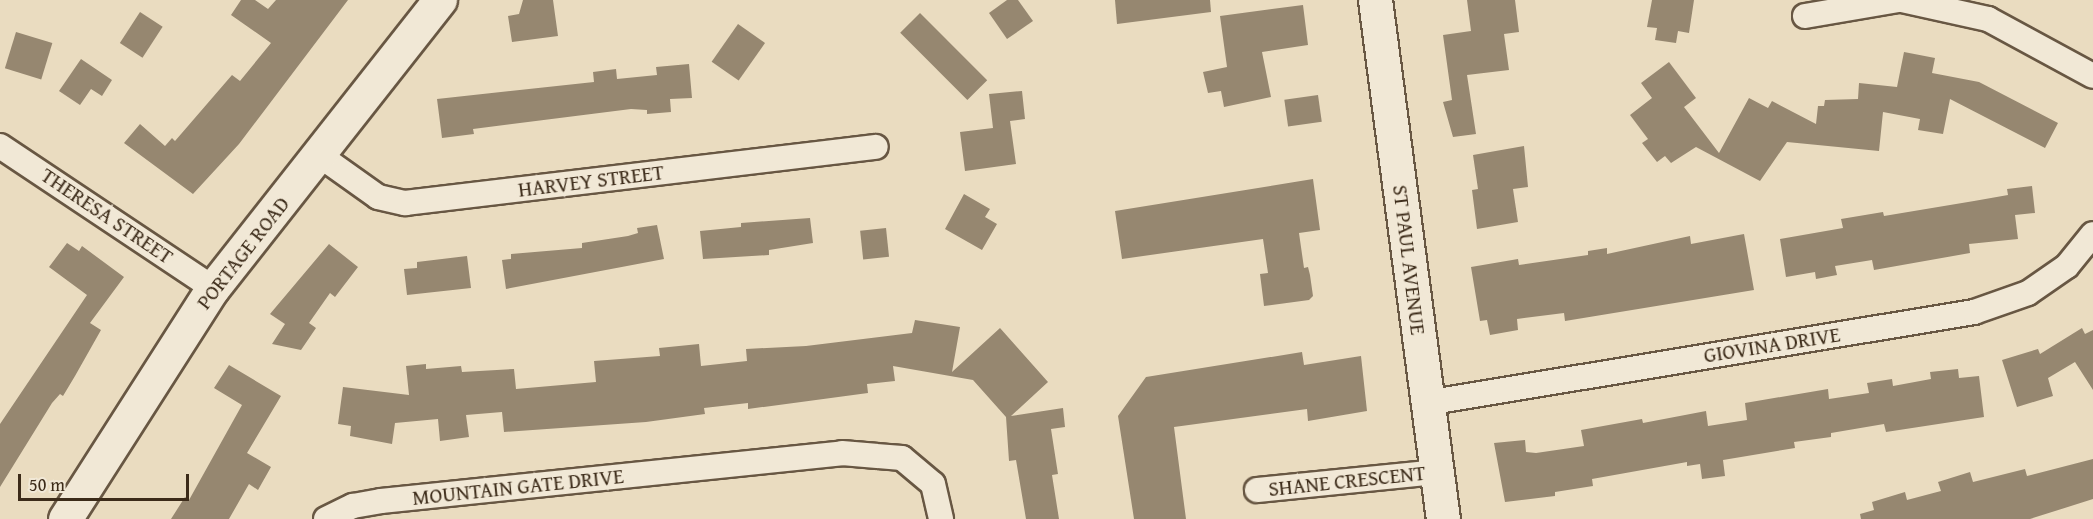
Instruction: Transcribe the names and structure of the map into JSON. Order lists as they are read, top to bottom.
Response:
{
  "streets": {
    "street": [
      "HARVEY STREET",
      "THERESA STREET",
      "PORTAGE ROAD",
      "ST PAUL AVENUE",
      "GIOVINA DRIVE",
      "SHANE CRESCENT",
      "MOUNTAIN GATE DRIVE"
    ]
  },
  "crossings": [
    ["HARVEY STREET", "PORTAGE ROAD"],
    ["THERESA STREET", "PORTAGE ROAD"],
    ["ST PAUL AVENUE", "GIOVINA DRIVE"],
    ["ST PAUL AVENUE", "SHANE CRESCENT"]
  ],
  "scale_bar": "50 m"
}
